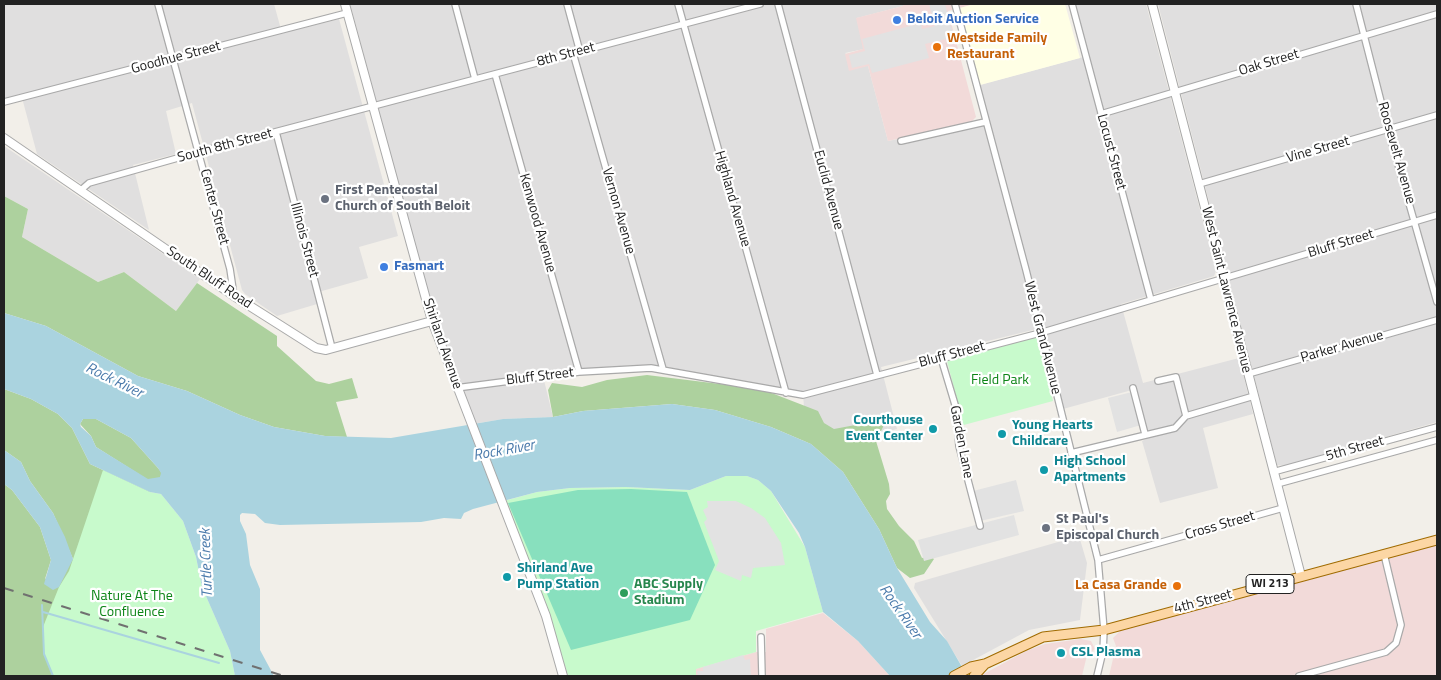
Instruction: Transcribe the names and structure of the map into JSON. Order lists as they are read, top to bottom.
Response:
{
  "streets": {
    "main road": ["WI 213", "4th Street"],
    "street": [
      "8th Street",
      "Goodhue Street",
      "Oak Street",
      "South 8th Street",
      "Vine Street",
      "Locust Street",
      "Roosevelt Avenue",
      "Euclid Avenue",
      "Highland Avenue",
      "Center Street",
      "Vernon Avenue",
      "Kenwood Avenue",
      "Illinois Street",
      "Bluff Street",
      "South Bluff Road",
      "West Saint Lawrence Avenue",
      "West Grand Avenue",
      "Shirland Avenue",
      "Parker Avenue",
      "Garden Lane",
      "5th Street",
      "Cross Street"
    ]
  },
  "crossings": [
    ["8th Street", "South 8th Street"],
    ["8th Street", "Highland Avenue"],
    ["8th Street", "Vernon Avenue"],
    ["8th Street", "Kenwood Avenue"],
    ["8th Street", "Shirland Avenue"],
    ["Goodhue Street", "Center Street"],
    ["Goodhue Street", "Shirland Avenue"],
    ["Oak Street", "Locust Street"],
    ["Oak Street", "Roosevelt Avenue"],
    ["Oak Street", "West Saint Lawrence Avenue"],
    ["South 8th Street", "Center Street"],
    ["South 8th Street", "Illinois Street"],
    ["South 8th Street", "South Bluff Road"],
    ["South 8th Street", "Shirland Avenue"],
    ["Vine Street", "Roosevelt Avenue"],
    ["Vine Street", "West Saint Lawrence Avenue"],
    ["Locust Street", "Bluff Street"],
    ["Roosevelt Avenue", "Bluff Street"],
    ["Euclid Avenue", "Bluff Street"],
    ["Highland Avenue", "Bluff Street"],
    ["Center Street", "South Bluff Road"],
    ["Vernon Avenue", "Bluff Street"],
    ["Kenwood Avenue", "Bluff Street"],
    ["Illinois Street", "South Bluff Road"],
    ["Bluff Street", "West Saint Lawrence Avenue"],
    ["Bluff Street", "West Grand Avenue"],
    ["Bluff Street", "Shirland Avenue"],
    ["Bluff Street", "Garden Lane"],
    ["South Bluff Road", "Shirland Avenue"],
    ["West Saint Lawrence Avenue", "Parker Avenue"],
    ["West Saint Lawrence Avenue", "5th Street"],
    ["West Saint Lawrence Avenue", "Cross Street"],
    ["West Saint Lawrence Avenue", "4th Street"],
    ["West Grand Avenue", "Cross Street"],
    ["West Grand Avenue", "4th Street"],
    ["WI 213", "4th Street"]
  ],
  "water": ["Rock River", "Turtle Creek"],
  "parks": ["Field Park", "Nature At The Confluence"],
  "places": [
    "Beloit Auction Service",
    "Westside Family Restaurant",
    "First Pentecostal Church of South Beloit",
    "Fasmart",
    "Courthouse Event Center",
    "Young Hearts Childcare",
    "High School Apartments",
    "St Paul's Episcopal Church",
    "Shirland Ave Pump Station",
    "La Casa Grande",
    "ABC Supply Stadium",
    "CSL Plasma"
  ]
}
